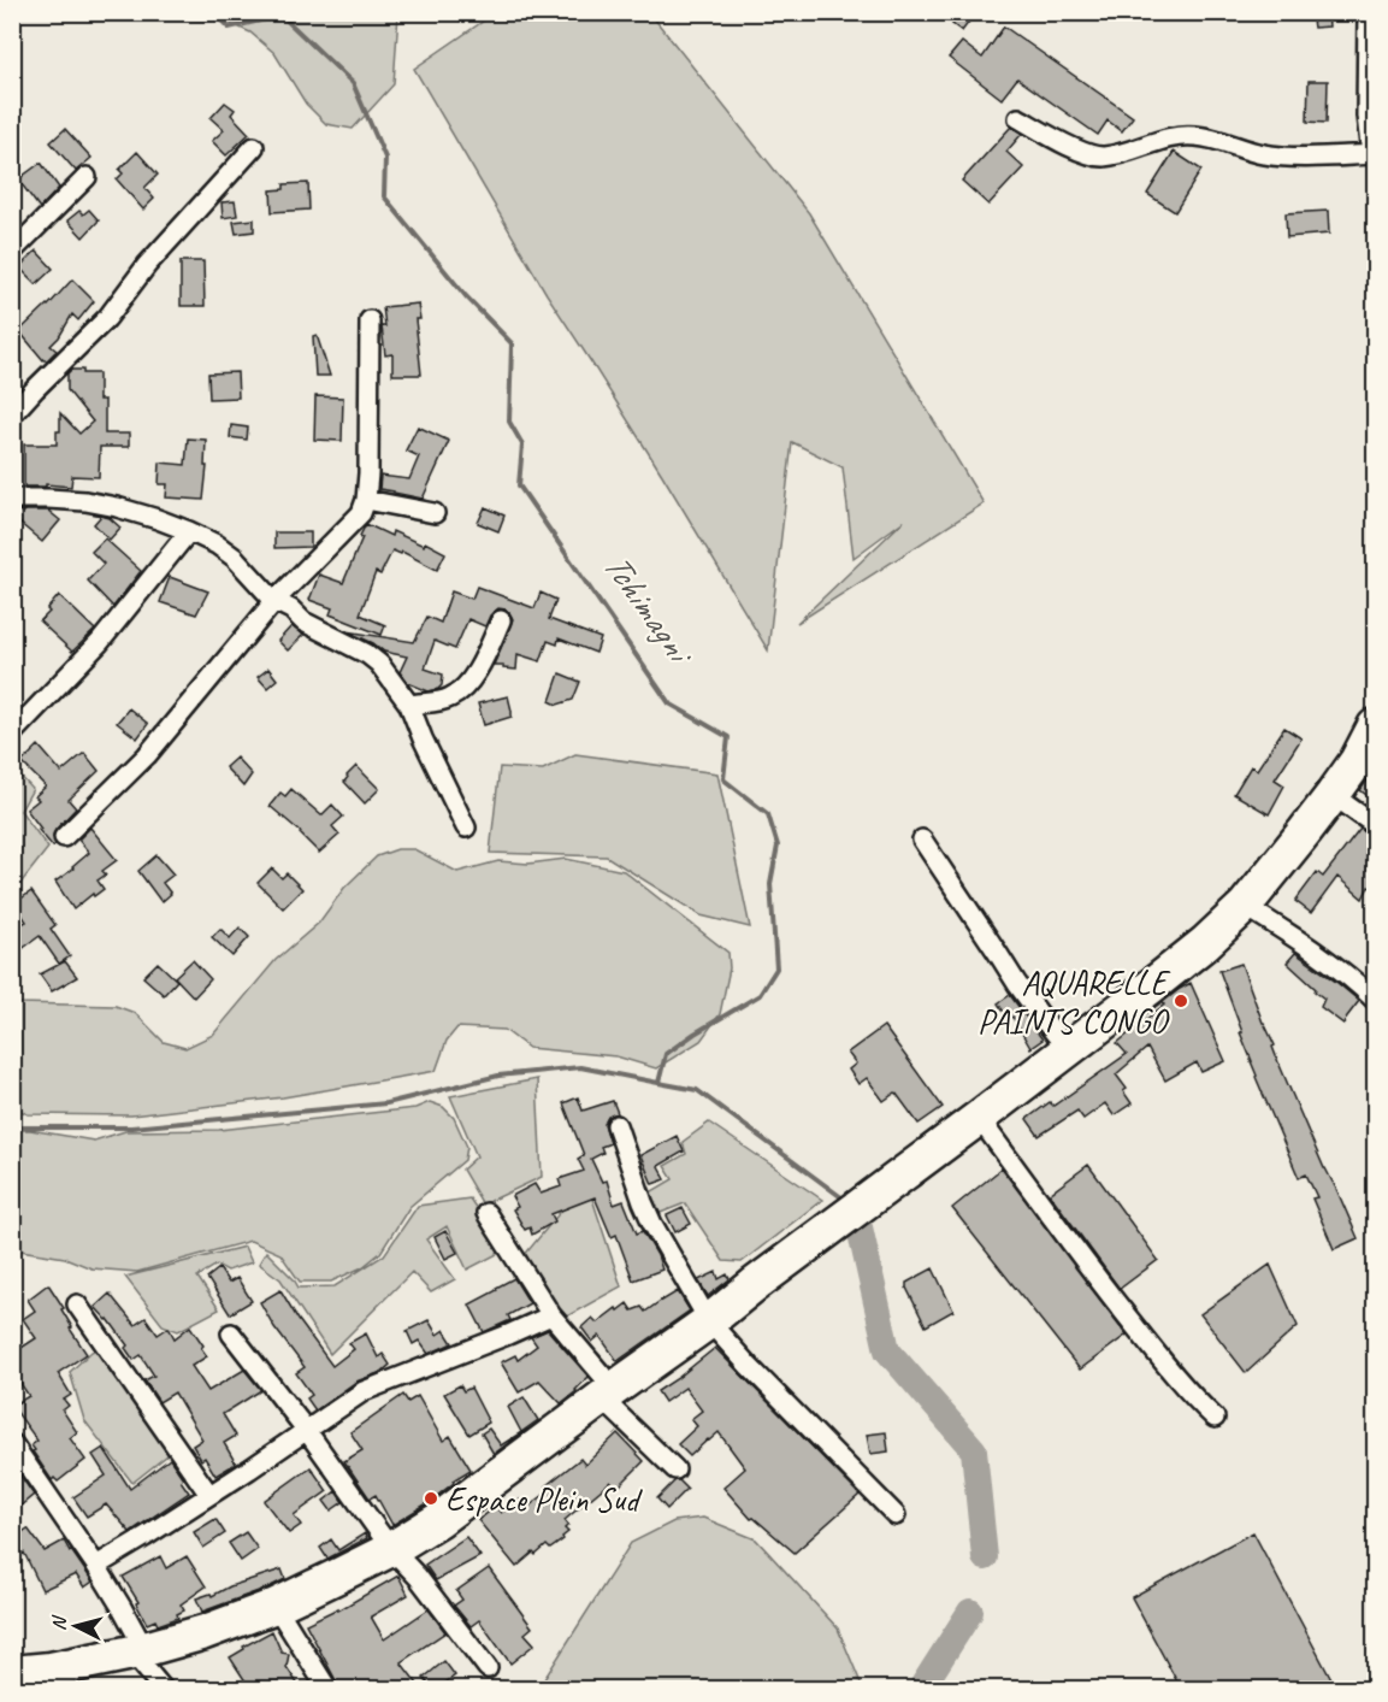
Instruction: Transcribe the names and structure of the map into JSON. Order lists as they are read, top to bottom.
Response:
{
  "water": ["Tchimagni"],
  "places": ["AQUARELLE PAINTS CONGO", "Espace Plein Sud"],
  "north": "left"
}
